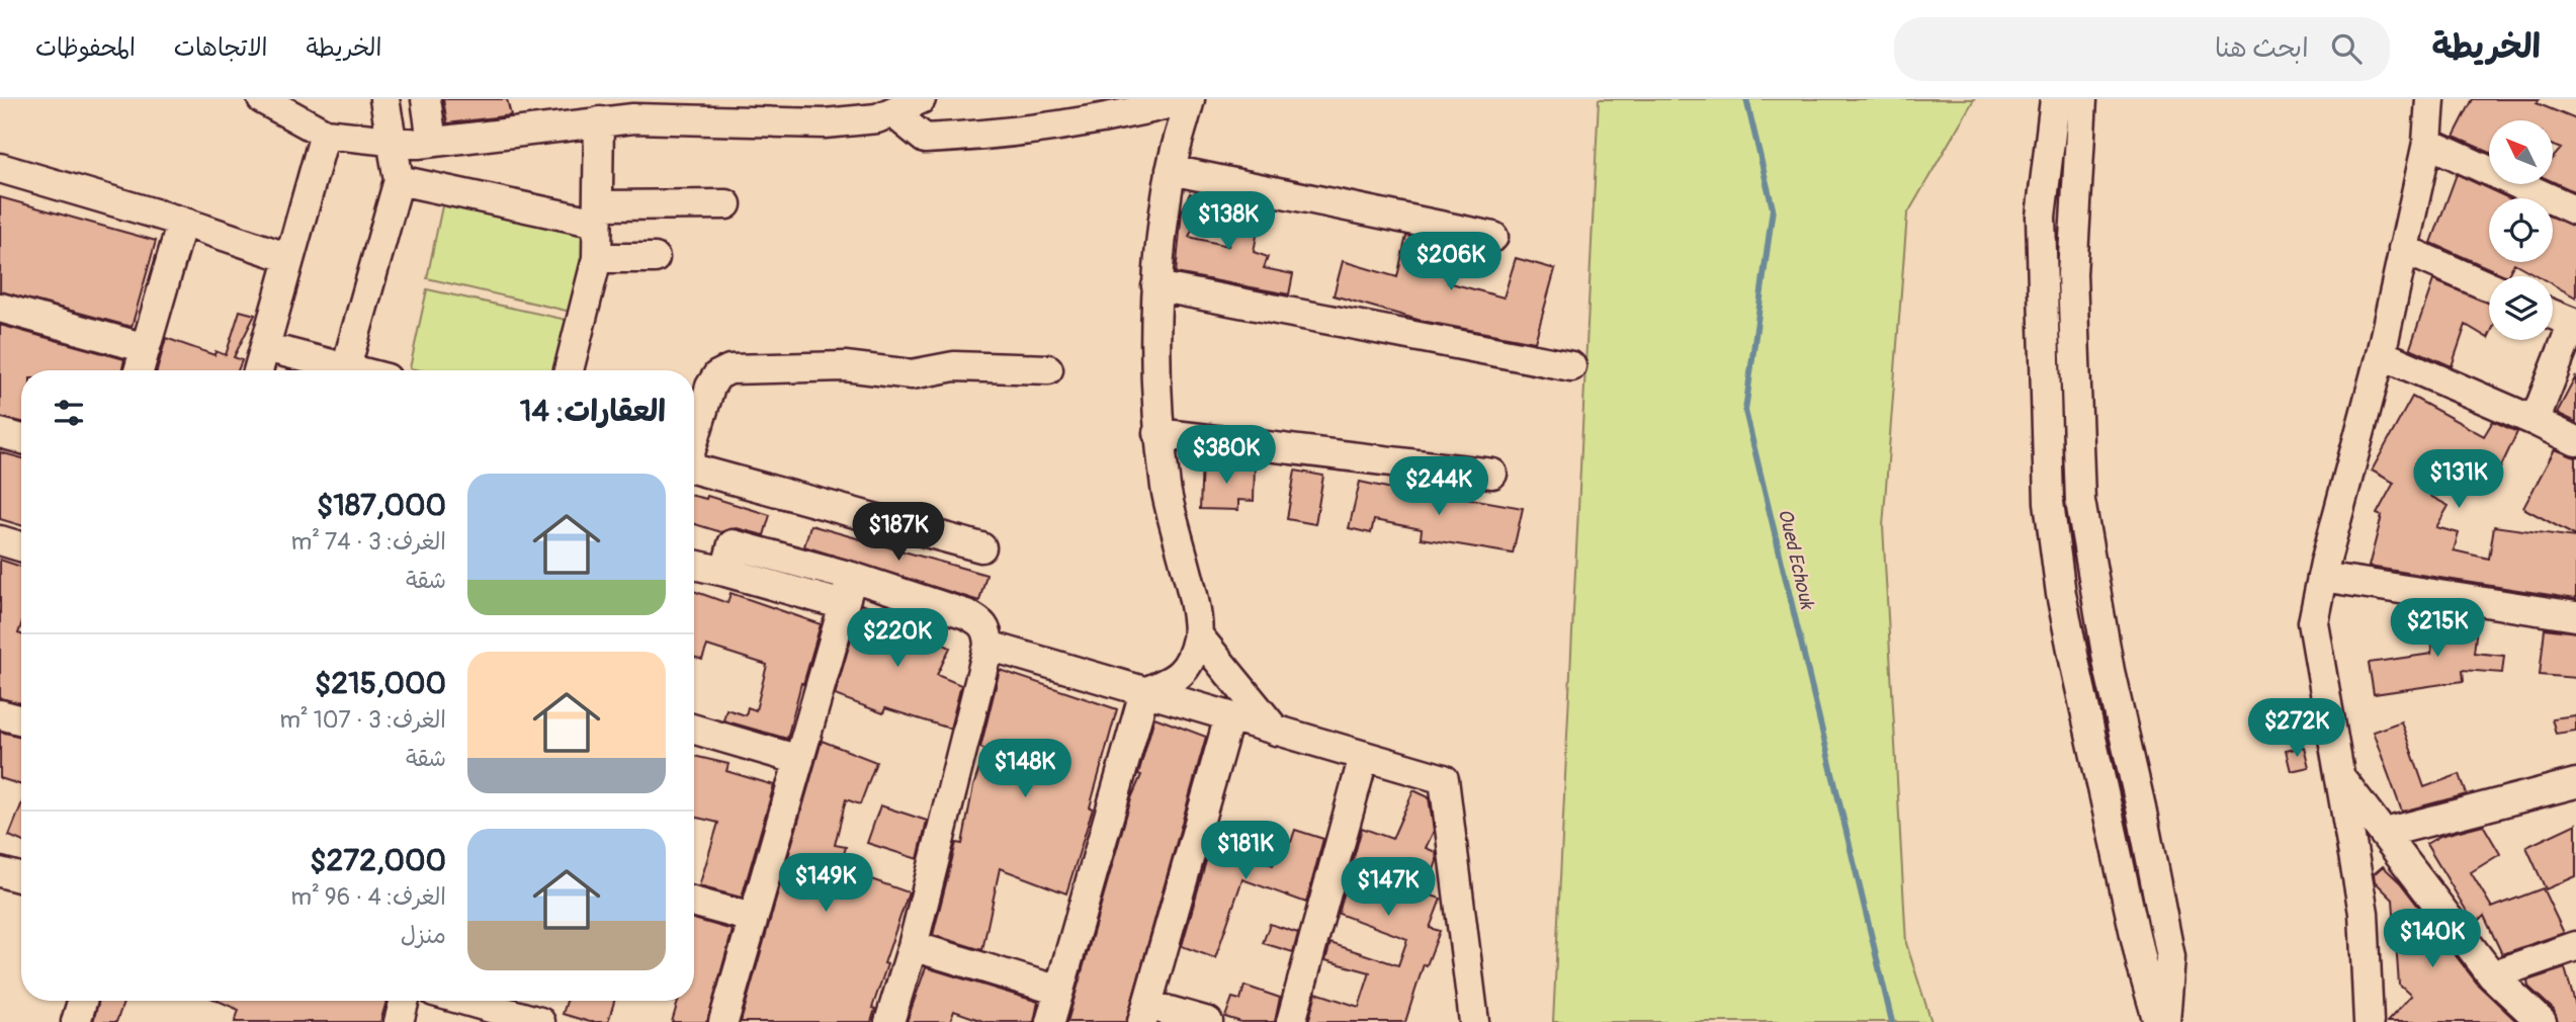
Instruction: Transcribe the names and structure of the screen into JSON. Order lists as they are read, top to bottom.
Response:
{
  "water": ["Oued Echouk"],
  "north": "top left",
  "page": {
    "header": "الخريطة",
    "search": "ابحث هنا",
    "nav": ["الخريطة", "الاتجاهات", "المحفوظات"],
    "price": [
      "$138K",
      "$206K",
      "$380K",
      "$131K",
      "$244K",
      "$187K",
      "$215K",
      "$220K",
      "$272K",
      "$148K",
      "$181K",
      "$149K",
      "$147K",
      "$140K"
    ],
    "heading": "العقارات: 14",
    "list": [
      {
        "name": "$187,000",
        "note": "الغرف: 3 · 74 m² · شقة"
      },
      {
        "name": "$215,000",
        "note": "الغرف: 3 · 107 m² · شقة"
      },
      {
        "name": "$272,000",
        "note": "الغرف: 4 · 96 m² · منزل"
      }
    ]
  }
}
